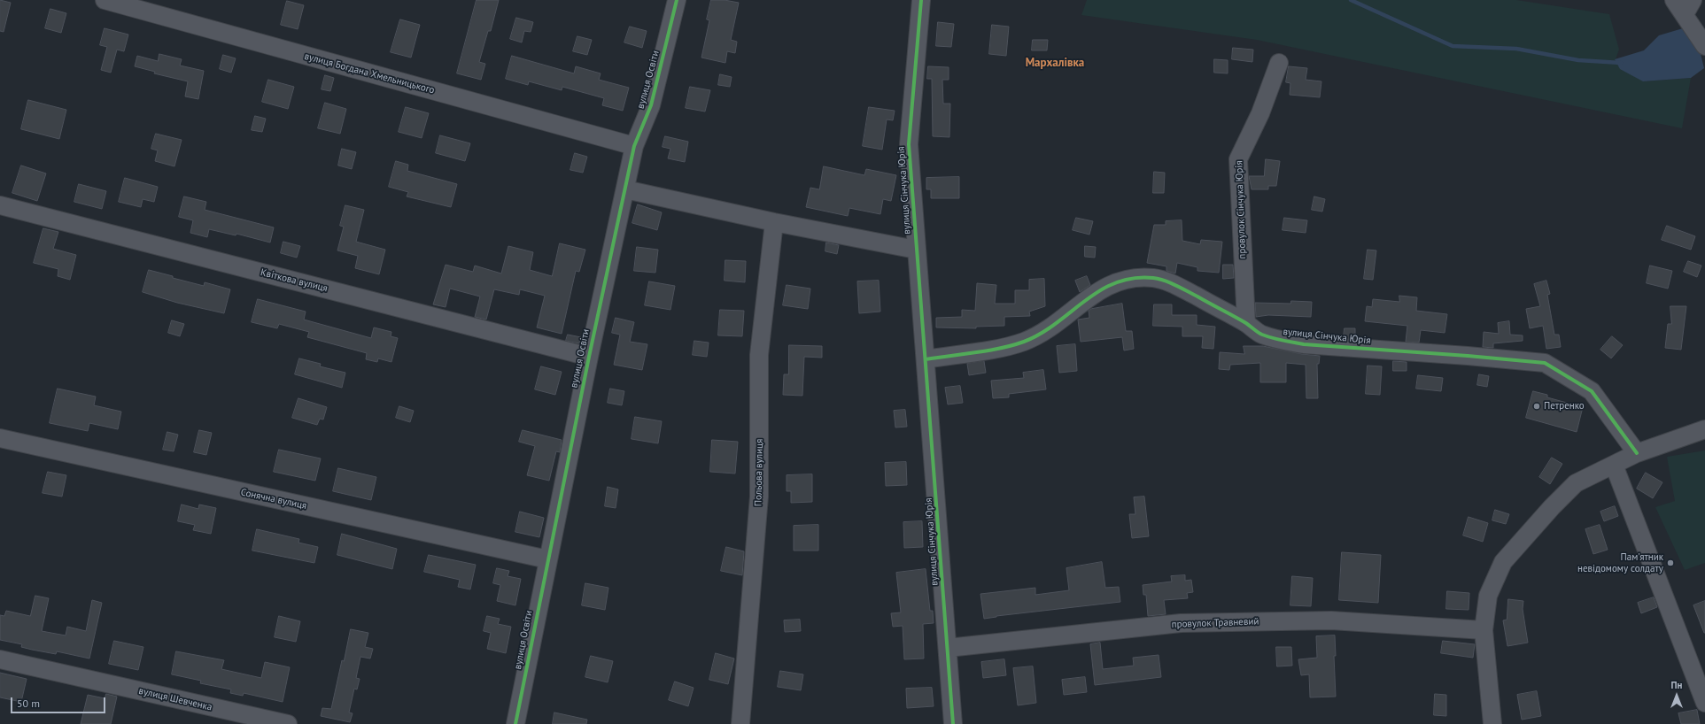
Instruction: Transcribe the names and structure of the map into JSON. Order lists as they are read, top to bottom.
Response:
{
  "streets": {
    "street": [
      "вулиця Богдана Хмельницького",
      "вулиця Освіти",
      "вулиця Сінчука Юрія",
      "провулок Сінчука Юрія",
      "Квіткова вулиця",
      "Польова вулиця",
      "Сонячна вулиця",
      "провулок Травневий",
      "вулиця Шевченка"
    ]
  },
  "crossings": [
    ["вулиця Богдана Хмельницького", "вулиця Освіти"],
    ["вулиця Освіти", "Квіткова вулиця"],
    ["вулиця Освіти", "Сонячна вулиця"],
    ["вулиця Сінчука Юрія", "провулок Сінчука Юрія"],
    ["вулиця Сінчука Юрія", "провулок Травневий"]
  ],
  "districts": ["Мархалівка"],
  "places": ["Петренко", "Пам'ятник невідомому солдату"],
  "scale_bar": "50 m",
  "north": "top"
}
